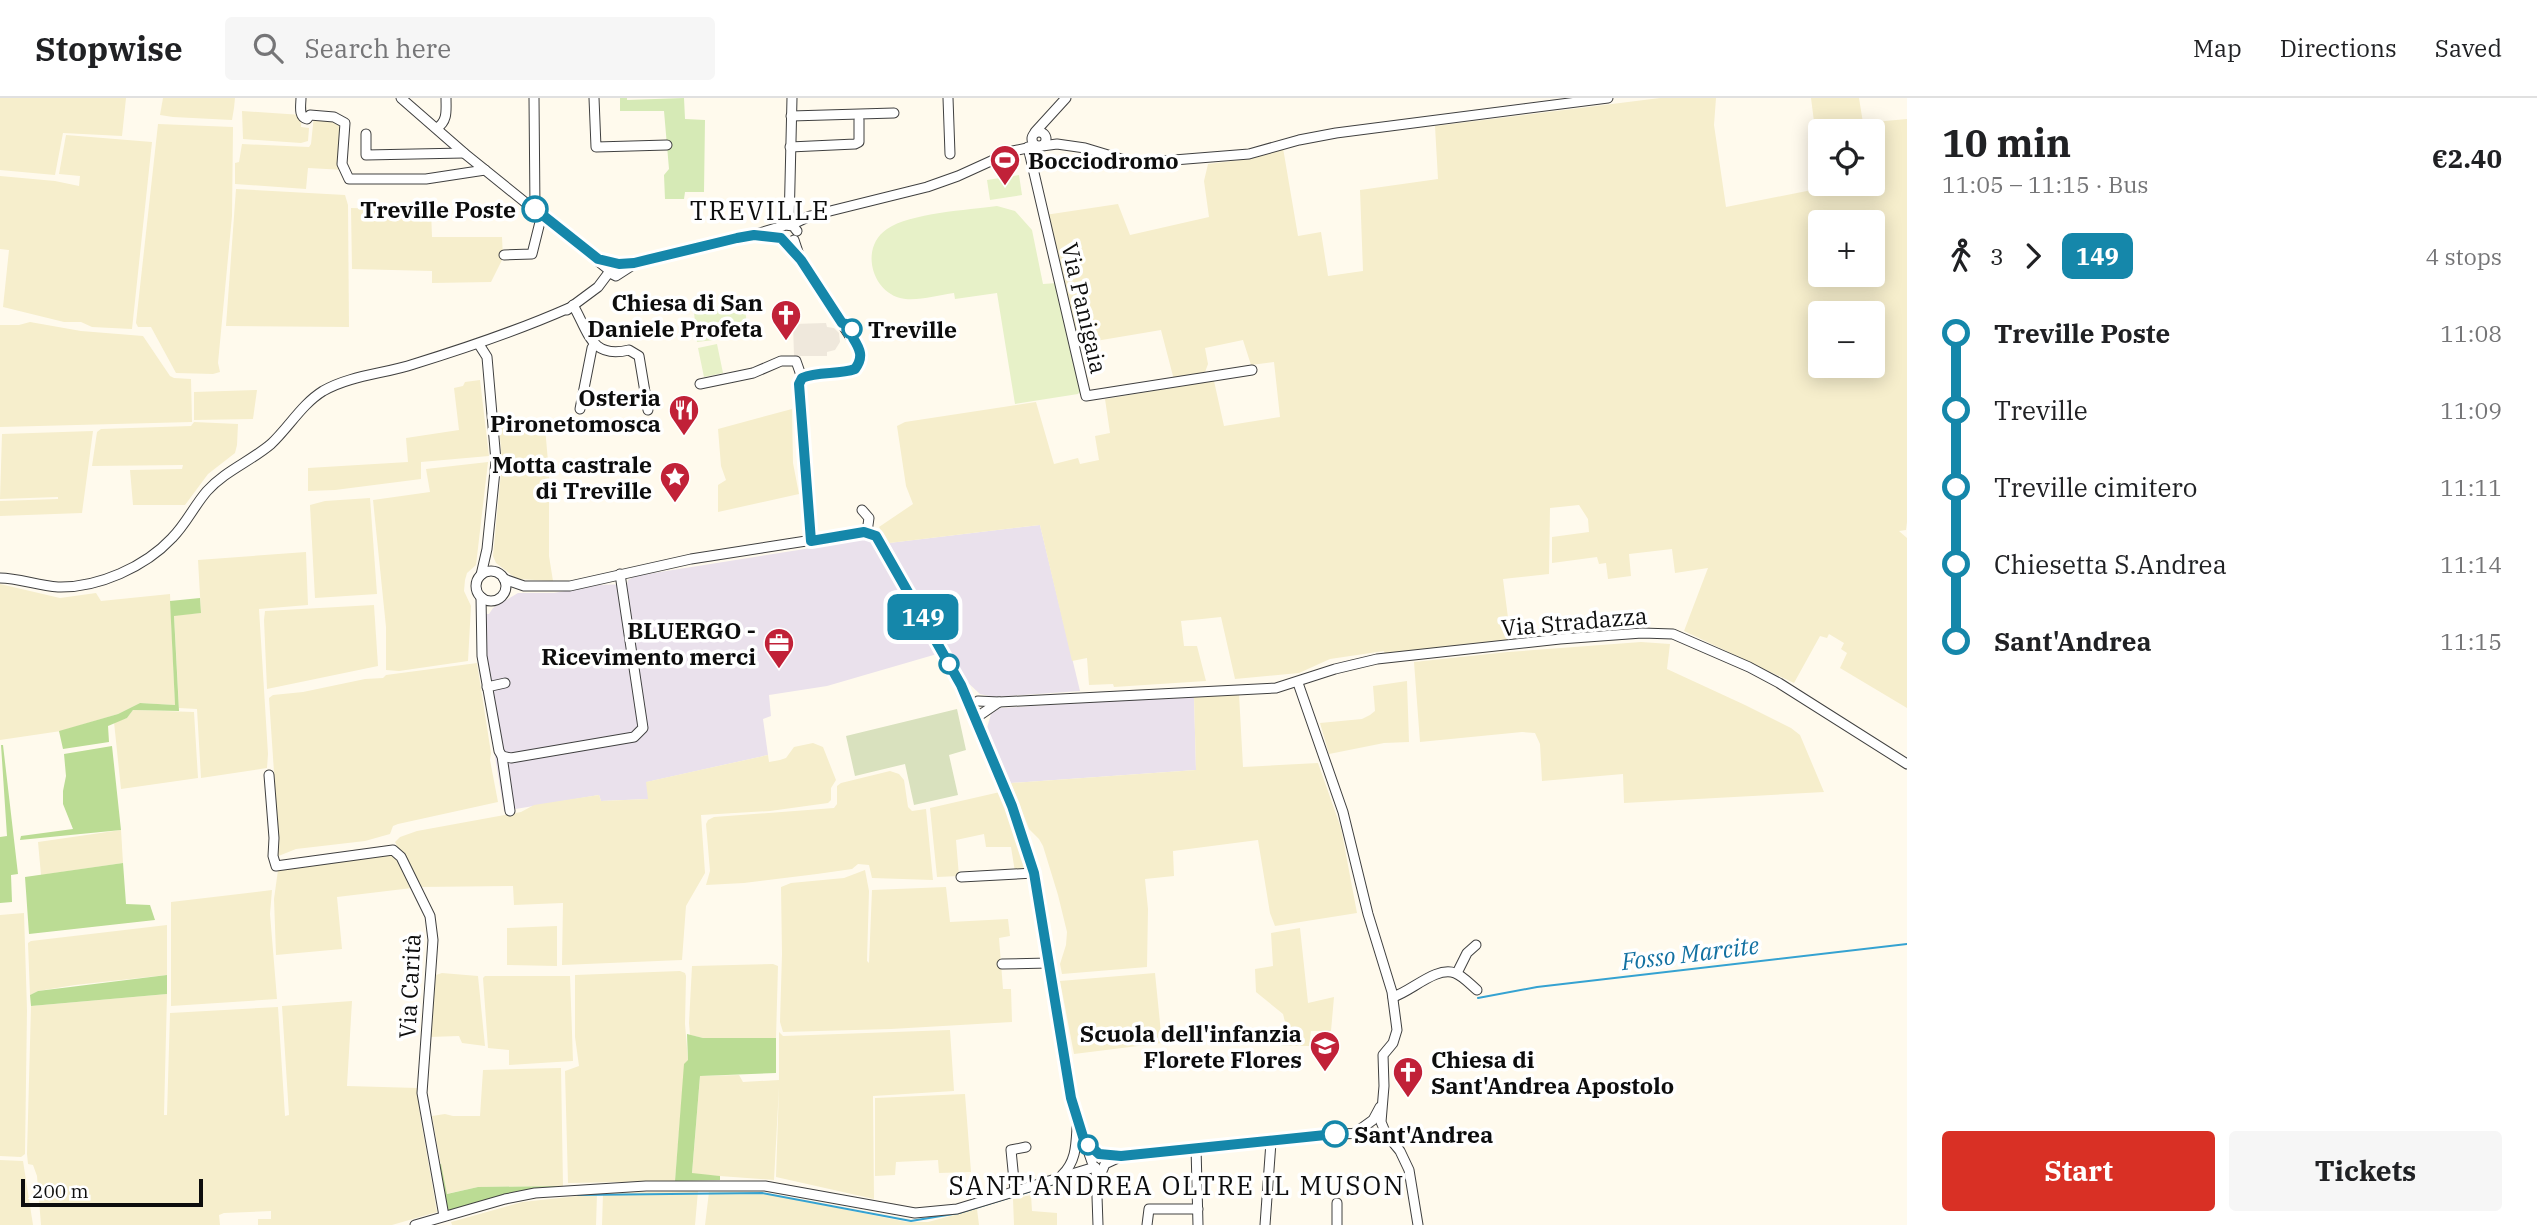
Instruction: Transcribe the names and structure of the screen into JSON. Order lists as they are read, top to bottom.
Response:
{
  "streets": {
    "street": ["Via Panigaia", "Via Stradazza", "Via Carità"]
  },
  "districts": ["TREVILLE", "SANT'ANDREA OLTRE IL MUSON"],
  "water": ["Fosso Marcite"],
  "places": {
    "sports": ["Bocciodromo"],
    "other": ["Treville Poste", "Treville", "Sant'Andrea"],
    "church": ["Chiesa di San Daniele Profeta", "Chiesa di Sant'Andrea Apostolo"],
    "restaurant": ["Osteria Pironetomosca"],
    "place": ["Motta castrale di Treville"],
    "office": ["BLUERGO - Ricevimento merci"],
    "school or university": ["Scuola dell'infanzia Florete Flores"]
  },
  "lines": ["bus line 149"],
  "scale_bar": "200 m",
  "page": {
    "header": "Stopwise",
    "search": "Search here",
    "nav": ["Map", "Directions", "Saved"],
    "on_map": "149",
    "heading": ["10 min", "11:05 – 11:15 · Bus", "€2.40"],
    "map_buttons": ["+", "−"],
    "legs": ["3", "149", "4 stops"],
    "list": [
      {
        "name": "Treville Poste",
        "value": "11:08"
      },
      {
        "name": "Treville",
        "value": "11:09"
      },
      {
        "name": "Treville cimitero",
        "value": "11:11"
      },
      {
        "name": "Chiesetta S.Andrea",
        "value": "11:14"
      },
      {
        "name": "Sant'Andrea",
        "value": "11:15"
      }
    ],
    "buttons": ["Start", "Tickets"],
    "scale": "200 m"
  }
}
